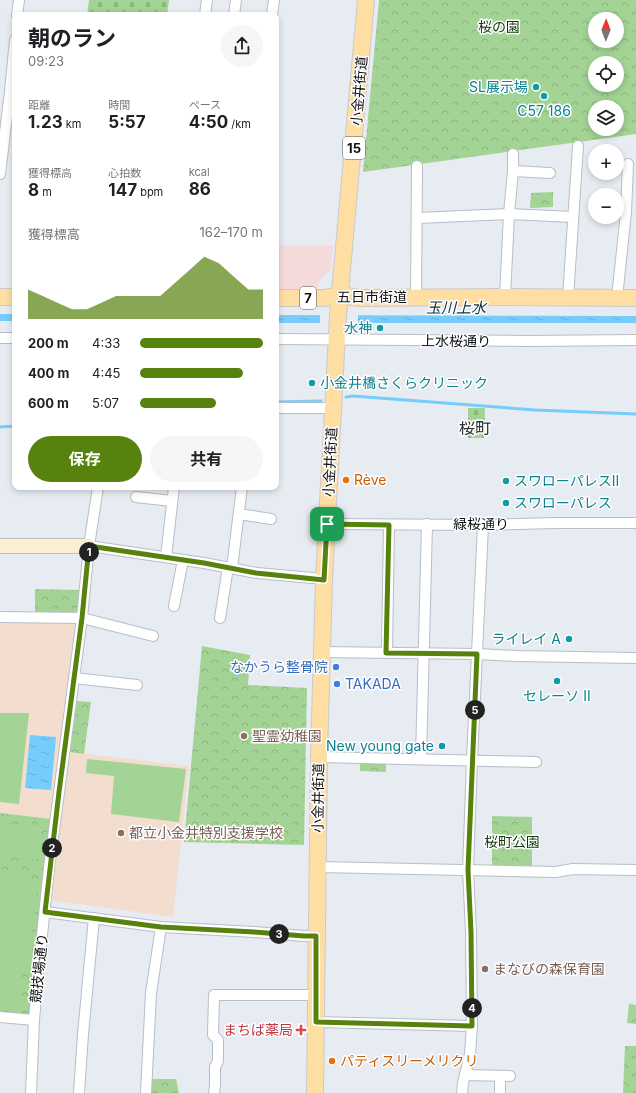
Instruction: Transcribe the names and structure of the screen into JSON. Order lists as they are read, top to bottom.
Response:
{
  "streets": {
    "main road": [
      "小金井街道",
      "15",
      "五日市街道",
      "7"
    ],
    "street": ["上水桜通り", "緑桜通り", "競技場通り"]
  },
  "crossings": [
    ["小金井街道", "五日市街道"],
    ["小金井街道", "上水桜通り"],
    ["小金井街道", "緑桜通り"]
  ],
  "districts": ["桜町"],
  "water": ["玉川上水"],
  "parks": ["桜の園", "桜町公園"],
  "places": {
    "other": [
      "SL展示場",
      "C57 186",
      "水神",
      "小金井橋さくらクリニック",
      "Rève",
      "スワローパレスⅡ",
      "スワローパレス",
      "ライレイ A",
      "なかうら整骨院",
      "セレーソ Ⅱ",
      "TAKADA",
      "聖霊幼稚園",
      "New young gate",
      "都立小金井特別支援学校",
      "まなびの森保育園",
      "パティスリーメリクリ"
    ],
    "health": ["まちば薬局"]
  },
  "north": "top",
  "page": {
    "map_buttons": ["+", "−"],
    "heading": ["朝のラン", "09:23"],
    "stats": [
      ["距離", "1.23 km"],
      ["時間", "5:57"],
      ["ペース", "4:50 /km"],
      ["獲得標高", "8 m"],
      ["心拍数", "147 bpm"],
      ["kcal", "86"]
    ],
    "chart": ["獲得標高", "162–170 m"],
    "list": [
      {
        "name": "200 m",
        "note": "4:33"
      },
      {
        "name": "400 m",
        "note": "4:45"
      },
      {
        "name": "600 m",
        "note": "5:07"
      }
    ],
    "buttons": ["保存", "共有"],
    "pins": [
      "1",
      "5",
      "2",
      "3",
      "4"
    ]
  }
}
